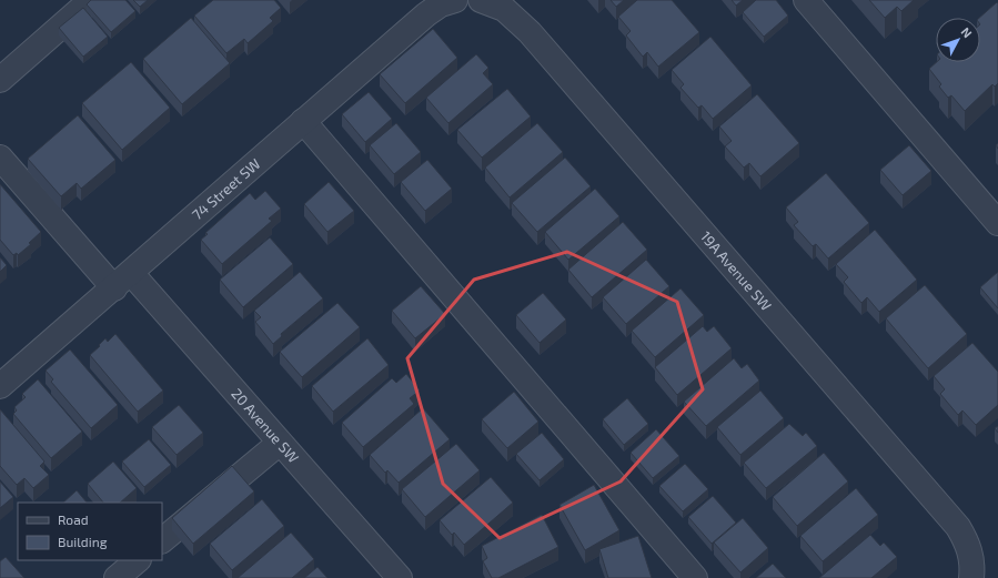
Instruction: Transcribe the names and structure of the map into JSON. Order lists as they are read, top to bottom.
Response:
{
  "streets": {
    "street": ["74 Street SW", "19A Avenue SW", "20 Avenue SW"]
  },
  "crossings": [
    ["74 Street SW", "20 Avenue SW"]
  ],
  "legend": ["Road", "Building"],
  "north": "top right"
}
